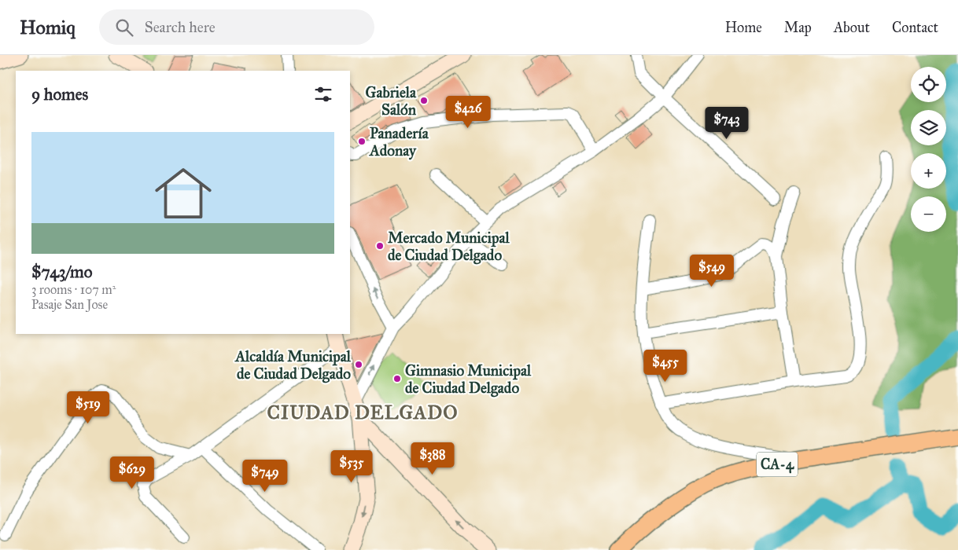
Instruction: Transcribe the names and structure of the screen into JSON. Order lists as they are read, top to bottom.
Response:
{
  "streets": {
    "main road": ["CA-4"]
  },
  "districts": ["CIUDAD DELGADO"],
  "places": [
    "Gabriela Salón",
    "Panadería Adonay",
    "Mercado Municipal de Ciudad Delgado",
    "Alcaldía Municipal de Ciudad Delgado",
    "Gimnasio Municipal de Ciudad Delgado"
  ],
  "page": {
    "header": "Homiq",
    "search": "Search here",
    "nav": [
      "Home",
      "Map",
      "About",
      "Contact"
    ],
    "map_buttons": ["+", "−"],
    "heading": "9 homes",
    "price": [
      "$426",
      "$743",
      "$549",
      "$455",
      "$519",
      "$388",
      "$535",
      "$629",
      "$749"
    ],
    "list": [
      {
        "name": "$743/mo",
        "note": "3 rooms · 107 m² · Pasaje San Jose"
      }
    ]
  }
}
